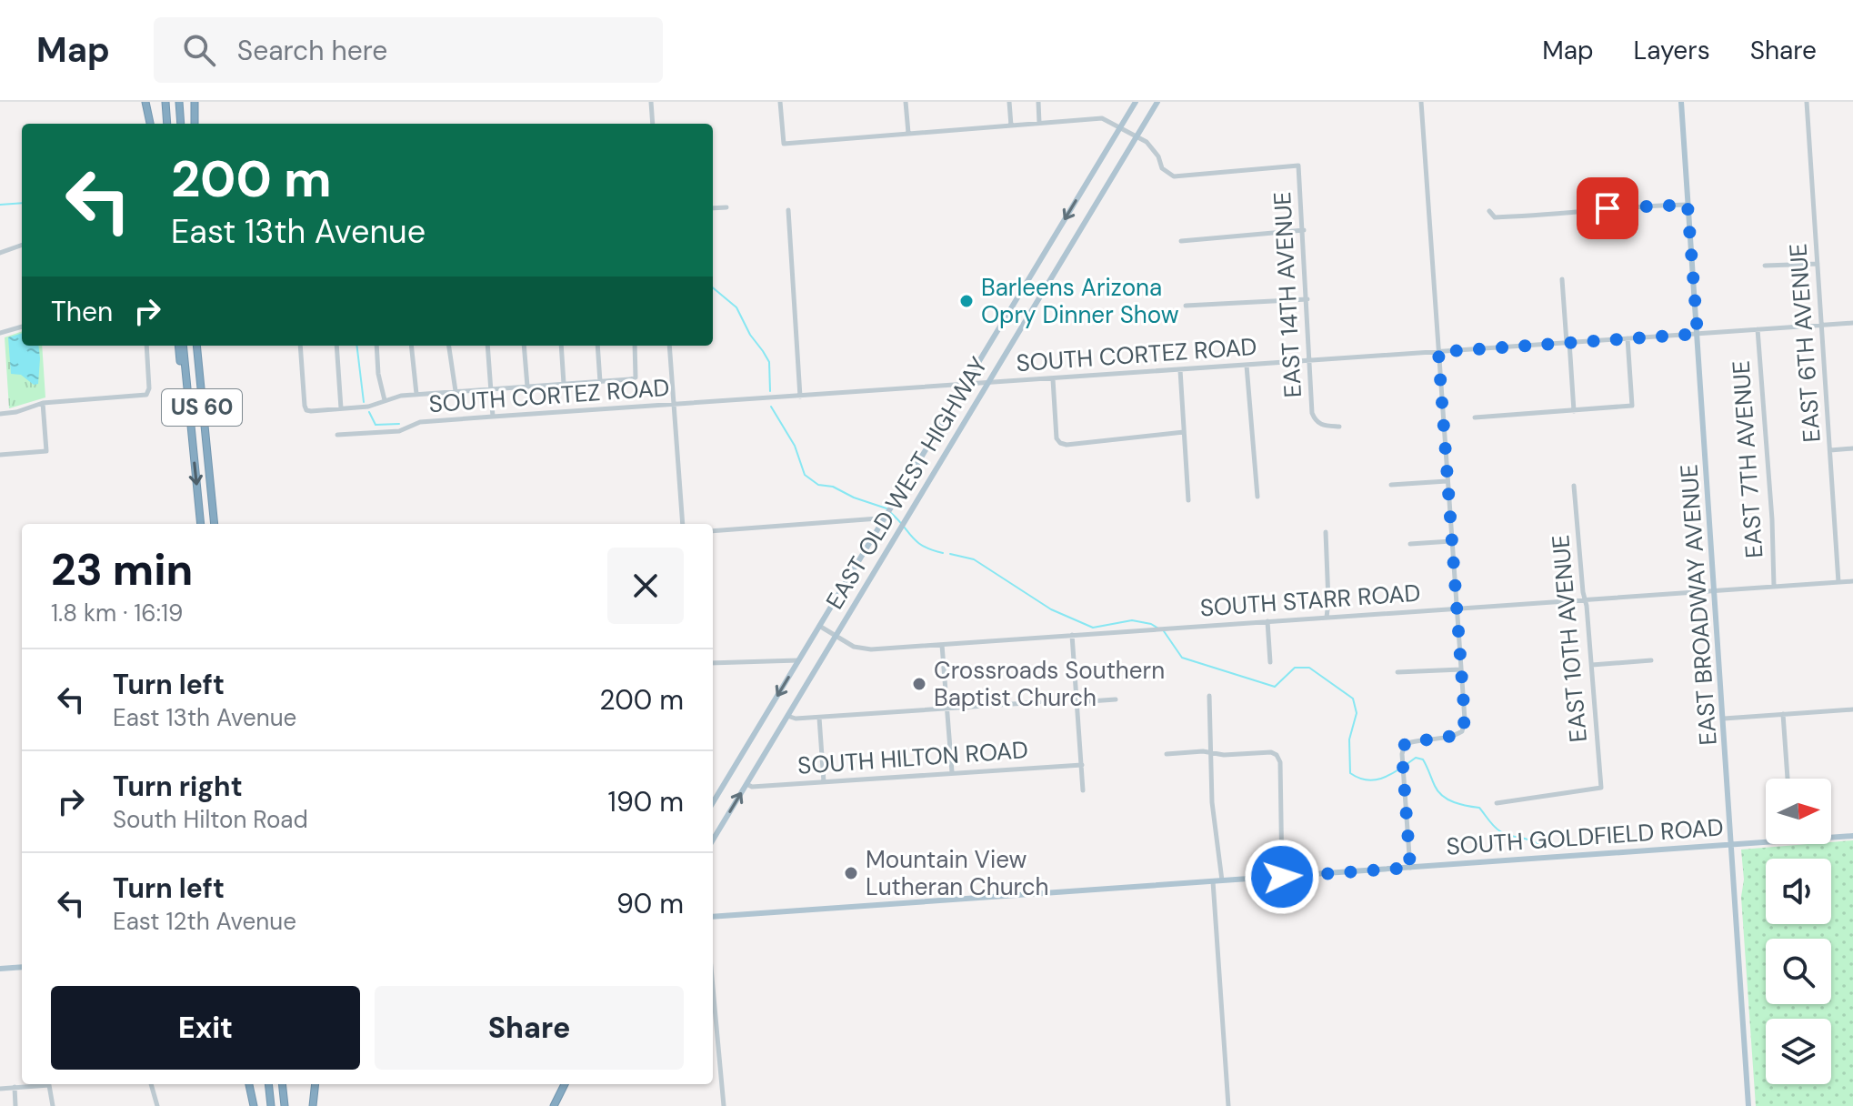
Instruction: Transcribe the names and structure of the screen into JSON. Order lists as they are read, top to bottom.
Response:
{
  "streets": {
    "highway": ["US 60"],
    "main road": ["EAST OLD WEST HIGHWAY", "EAST BROADWAY AVENUE", "SOUTH GOLDFIELD ROAD"],
    "street": [
      "EAST 14TH AVENUE",
      "EAST 6TH AVENUE",
      "SOUTH CORTEZ ROAD",
      "EAST 7TH AVENUE",
      "SOUTH STARR ROAD",
      "EAST 10TH AVENUE",
      "SOUTH HILTON ROAD"
    ]
  },
  "crossings": [
    ["EAST 14TH AVENUE", "SOUTH CORTEZ ROAD"],
    ["EAST 14TH AVENUE", "EAST OLD WEST HIGHWAY"],
    ["EAST 6TH AVENUE", "SOUTH CORTEZ ROAD"],
    ["EAST 6TH AVENUE", "SOUTH STARR ROAD"],
    ["SOUTH CORTEZ ROAD", "EAST 7TH AVENUE"],
    ["SOUTH CORTEZ ROAD", "EAST OLD WEST HIGHWAY"],
    ["SOUTH CORTEZ ROAD", "EAST BROADWAY AVENUE"],
    ["EAST 7TH AVENUE", "SOUTH STARR ROAD"],
    ["EAST OLD WEST HIGHWAY", "SOUTH STARR ROAD"],
    ["EAST OLD WEST HIGHWAY", "SOUTH HILTON ROAD"],
    ["SOUTH STARR ROAD", "EAST BROADWAY AVENUE"],
    ["SOUTH STARR ROAD", "EAST 10TH AVENUE"],
    ["EAST BROADWAY AVENUE", "SOUTH GOLDFIELD ROAD"]
  ],
  "places": ["Barleens Arizona Opry Dinner Show", "Crossroads Southern Baptist Church", "Mountain View Lutheran Church"],
  "north": "right",
  "page": {
    "header": "Map",
    "search": "Search here",
    "nav": ["Map", "Layers", "Share"],
    "turn": ["200 m", "East 13th Avenue"],
    "then": "Then",
    "heading": ["23 min", "1.8 km · 16:19"],
    "list": [
      {
        "name": "Turn left",
        "note": "East 13th Avenue",
        "value": "200 m"
      },
      {
        "name": "Turn right",
        "note": "South Hilton Road",
        "value": "190 m"
      },
      {
        "name": "Turn left",
        "note": "East 12th Avenue",
        "value": "90 m"
      }
    ],
    "buttons": ["Exit", "Share"]
  }
}
